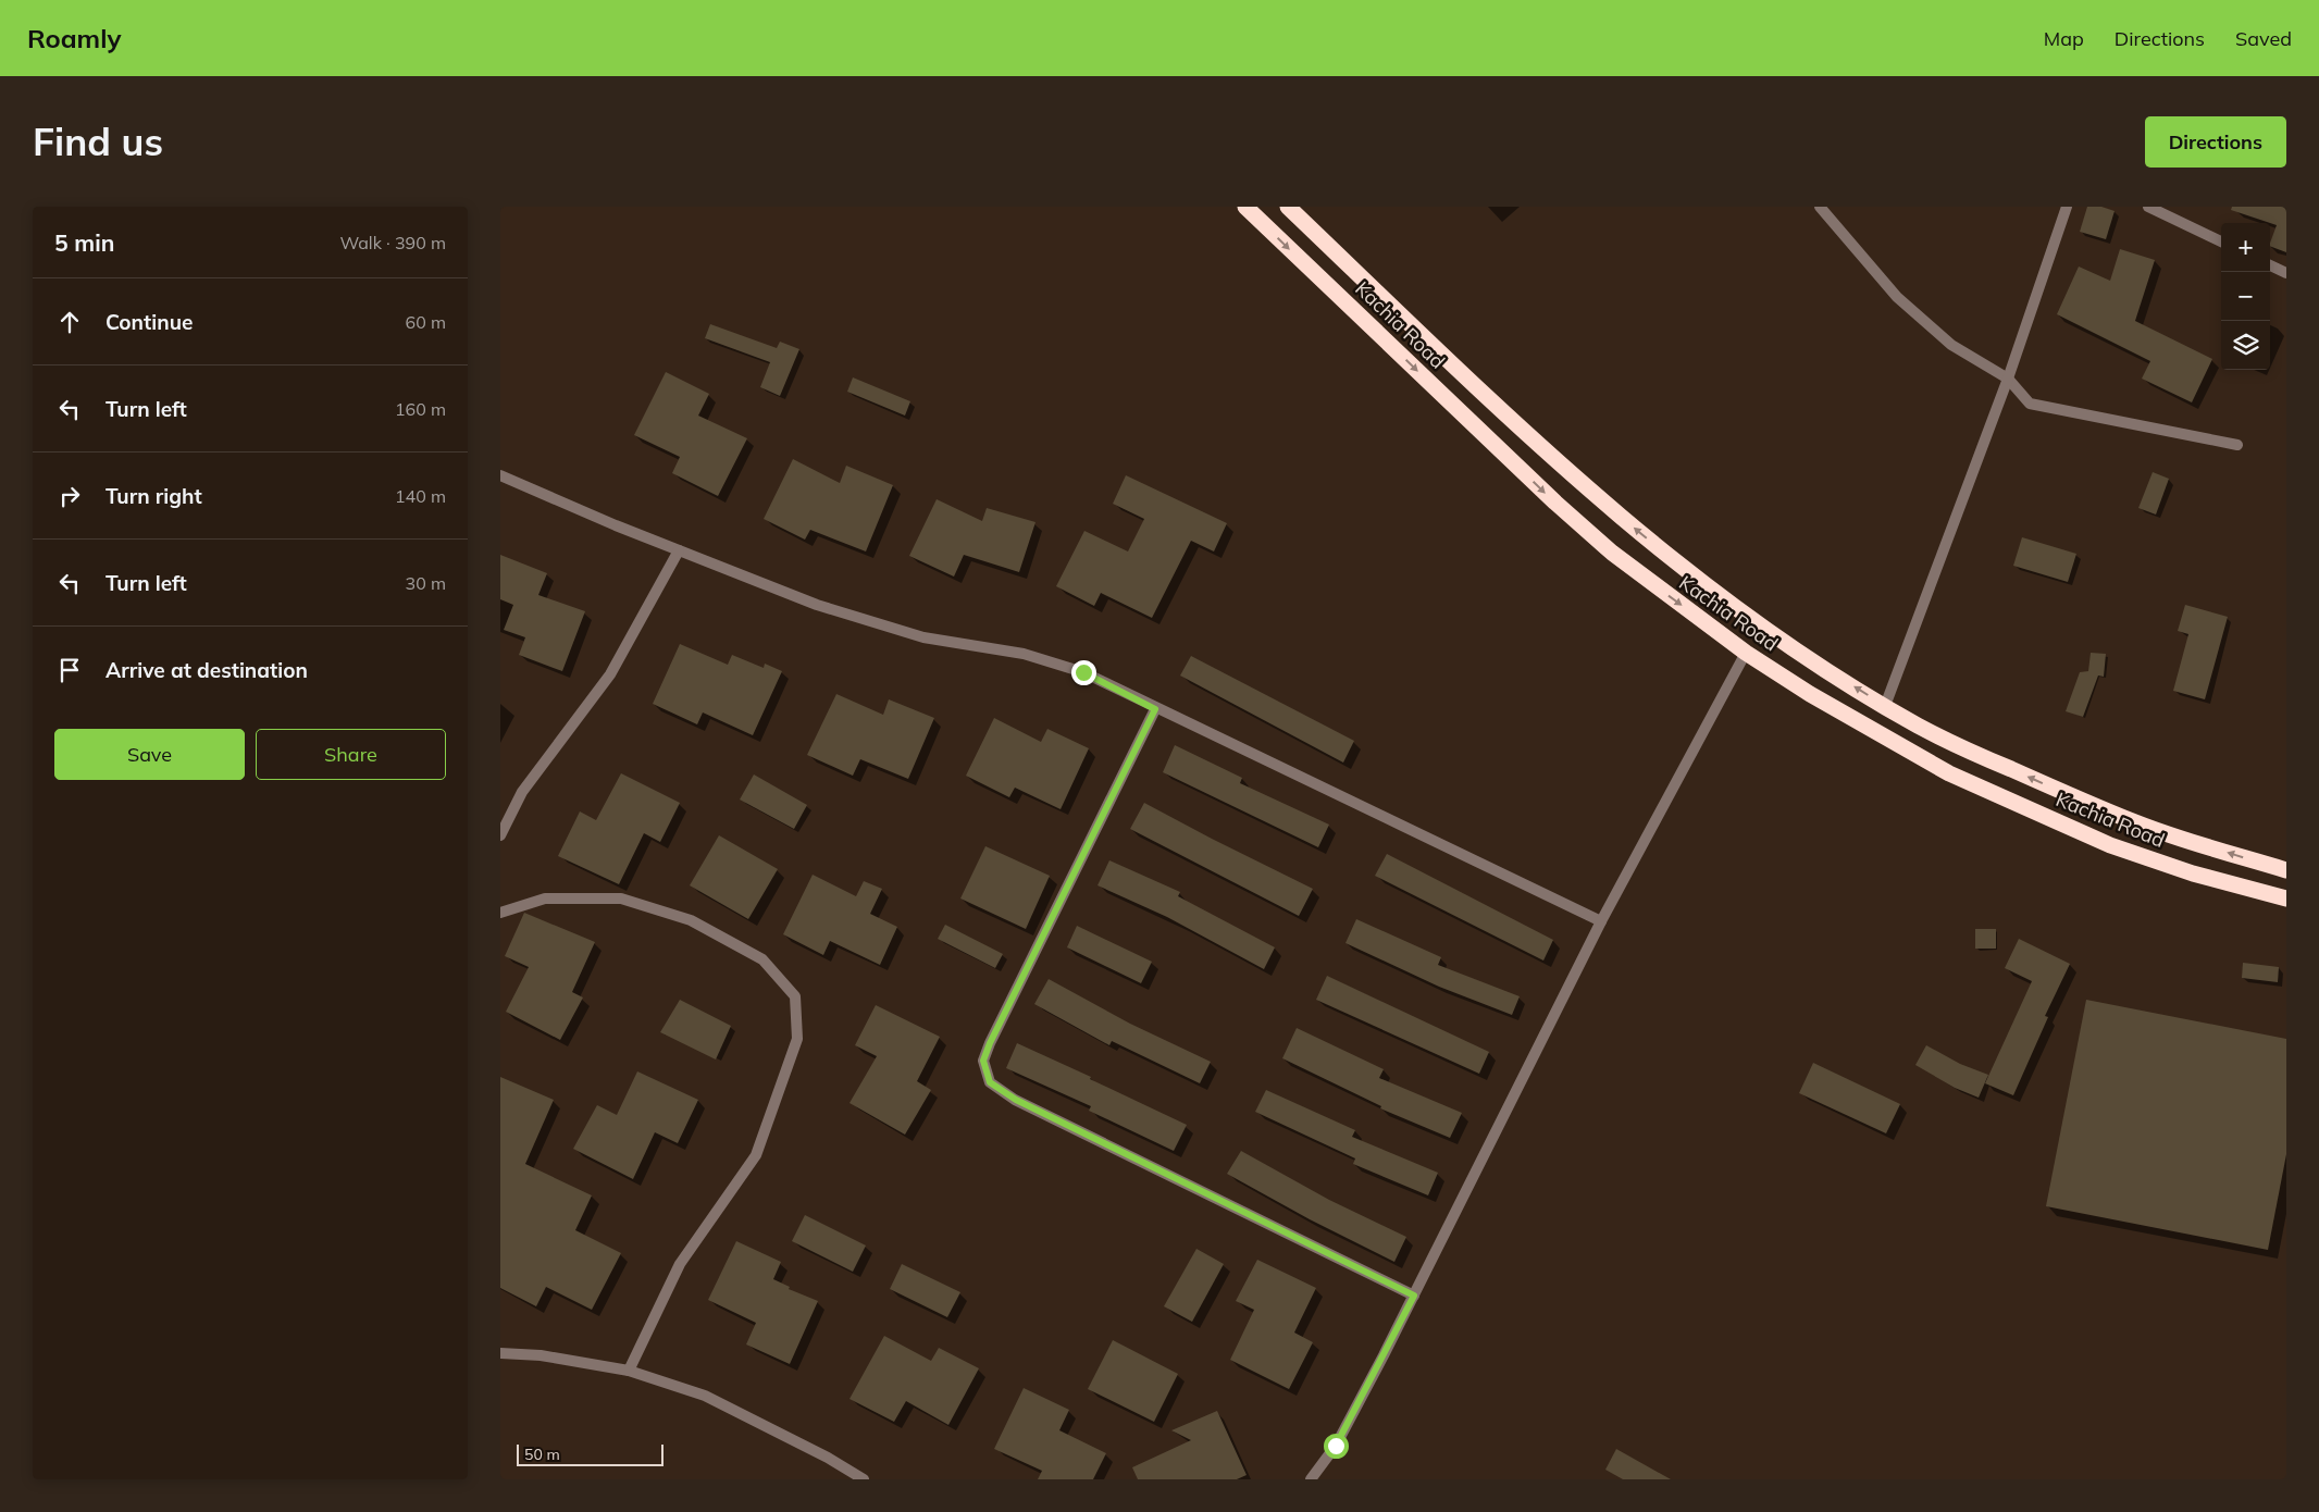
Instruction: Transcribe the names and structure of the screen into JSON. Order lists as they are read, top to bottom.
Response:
{
  "streets": {
    "highway": ["Kachia Road"]
  },
  "scale_bar": "50 m",
  "page": {
    "header": "Roamly",
    "nav": ["Map", "Directions", "Saved"],
    "buttons": [
      "Directions",
      ["Save", "Share"]
    ],
    "title": "Find us",
    "heading": ["5 min", "Walk · 390 m"],
    "map_buttons": ["+", "−"],
    "list": [
      ["Continue", "60 m"],
      ["Turn left", "160 m"],
      ["Turn right", "140 m"],
      ["Turn left", "30 m"],
      "Arrive at destination"
    ],
    "scale": "50 m"
  }
}
